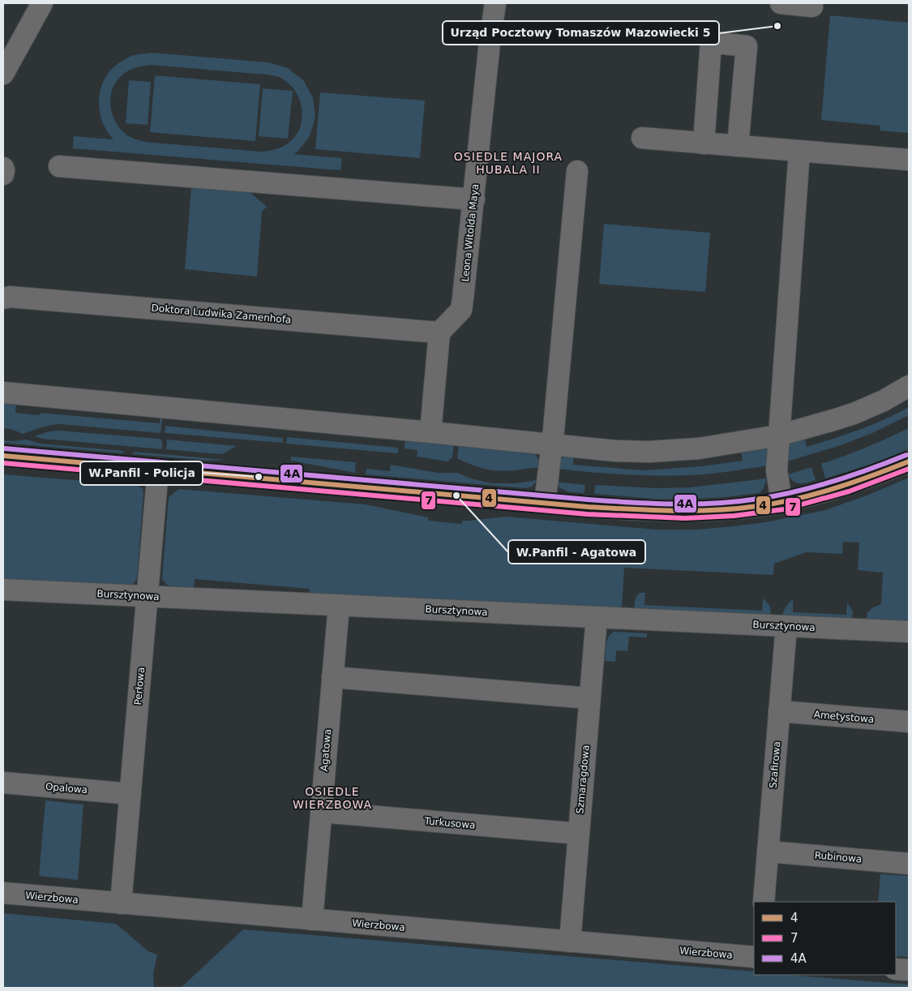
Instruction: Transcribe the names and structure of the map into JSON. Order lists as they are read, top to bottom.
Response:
{
  "streets": {
    "street": [
      "Leona Witolda Maya",
      "Doktora Ludwika Zamenhofa",
      "Bursztynowa",
      "Perłowa",
      "Ametystowa",
      "Agatowa",
      "Szafirowa",
      "Szmaragdowa",
      "Opalowa",
      "Turkusowa",
      "Rubinowa",
      "Wierzbowa"
    ]
  },
  "crossings": [
    ["Leona Witolda Maya", "Doktora Ludwika Zamenhofa"],
    ["Bursztynowa", "Perłowa"],
    ["Bursztynowa", "Agatowa"],
    ["Bursztynowa", "Szafirowa"],
    ["Bursztynowa", "Szmaragdowa"],
    ["Perłowa", "Opalowa"],
    ["Perłowa", "Wierzbowa"],
    ["Ametystowa", "Szafirowa"],
    ["Agatowa", "Turkusowa"],
    ["Agatowa", "Wierzbowa"],
    ["Szafirowa", "Rubinowa"],
    ["Szmaragdowa", "Turkusowa"],
    ["Szmaragdowa", "Wierzbowa"]
  ],
  "districts": ["OSIEDLE MAJORA HUBALA II", "OSIEDLE WIERZBOWA"],
  "places": ["Urząd Pocztowy Tomaszów Mazowiecki 5", "W.Panfil - Policja", "W.Panfil - Agatowa"],
  "lines": ["transit line 4A", "transit line 4", "transit line 7"],
  "legend": ["4", "7", "4A"]
}
